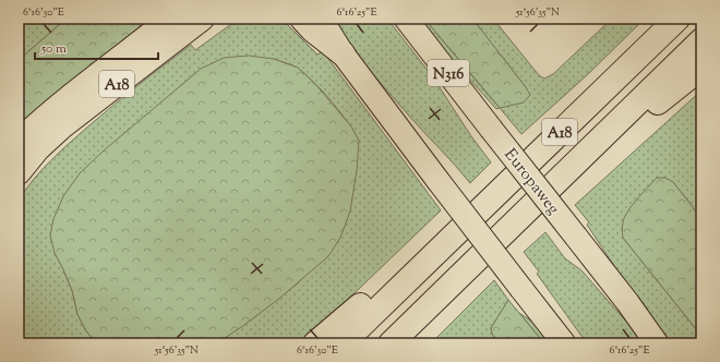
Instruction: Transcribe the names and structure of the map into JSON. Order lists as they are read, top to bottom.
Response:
{
  "streets": {
    "highway": ["A18"],
    "main road": ["N316", "Europaweg"]
  },
  "scale_bar": "50 m",
  "coordinates": ["6°16'30\"E", "6°16'25\"E", "51°56'35\"N"]
}
